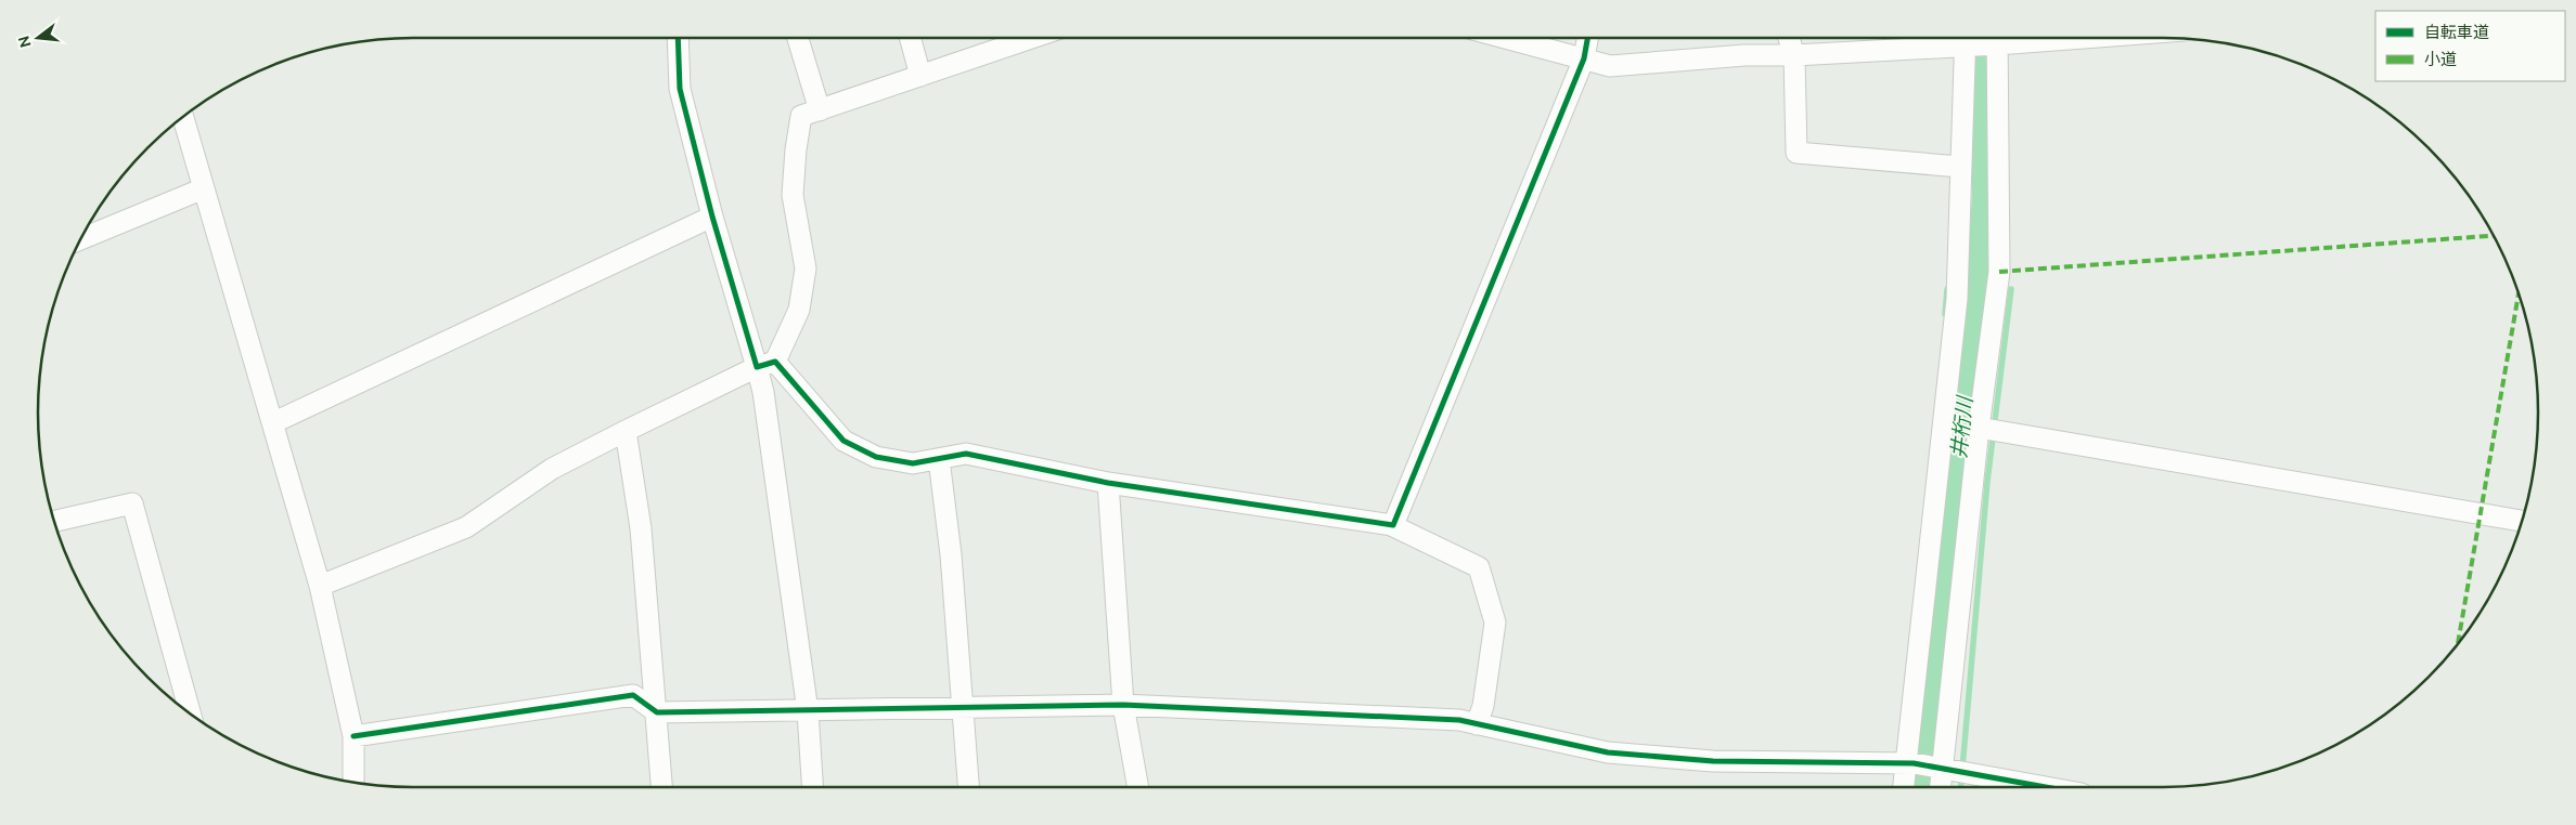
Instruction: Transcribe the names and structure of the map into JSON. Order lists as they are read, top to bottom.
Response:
{
  "water": ["井桁川"],
  "legend": ["自転車道", "小道"],
  "north": "left"
}
